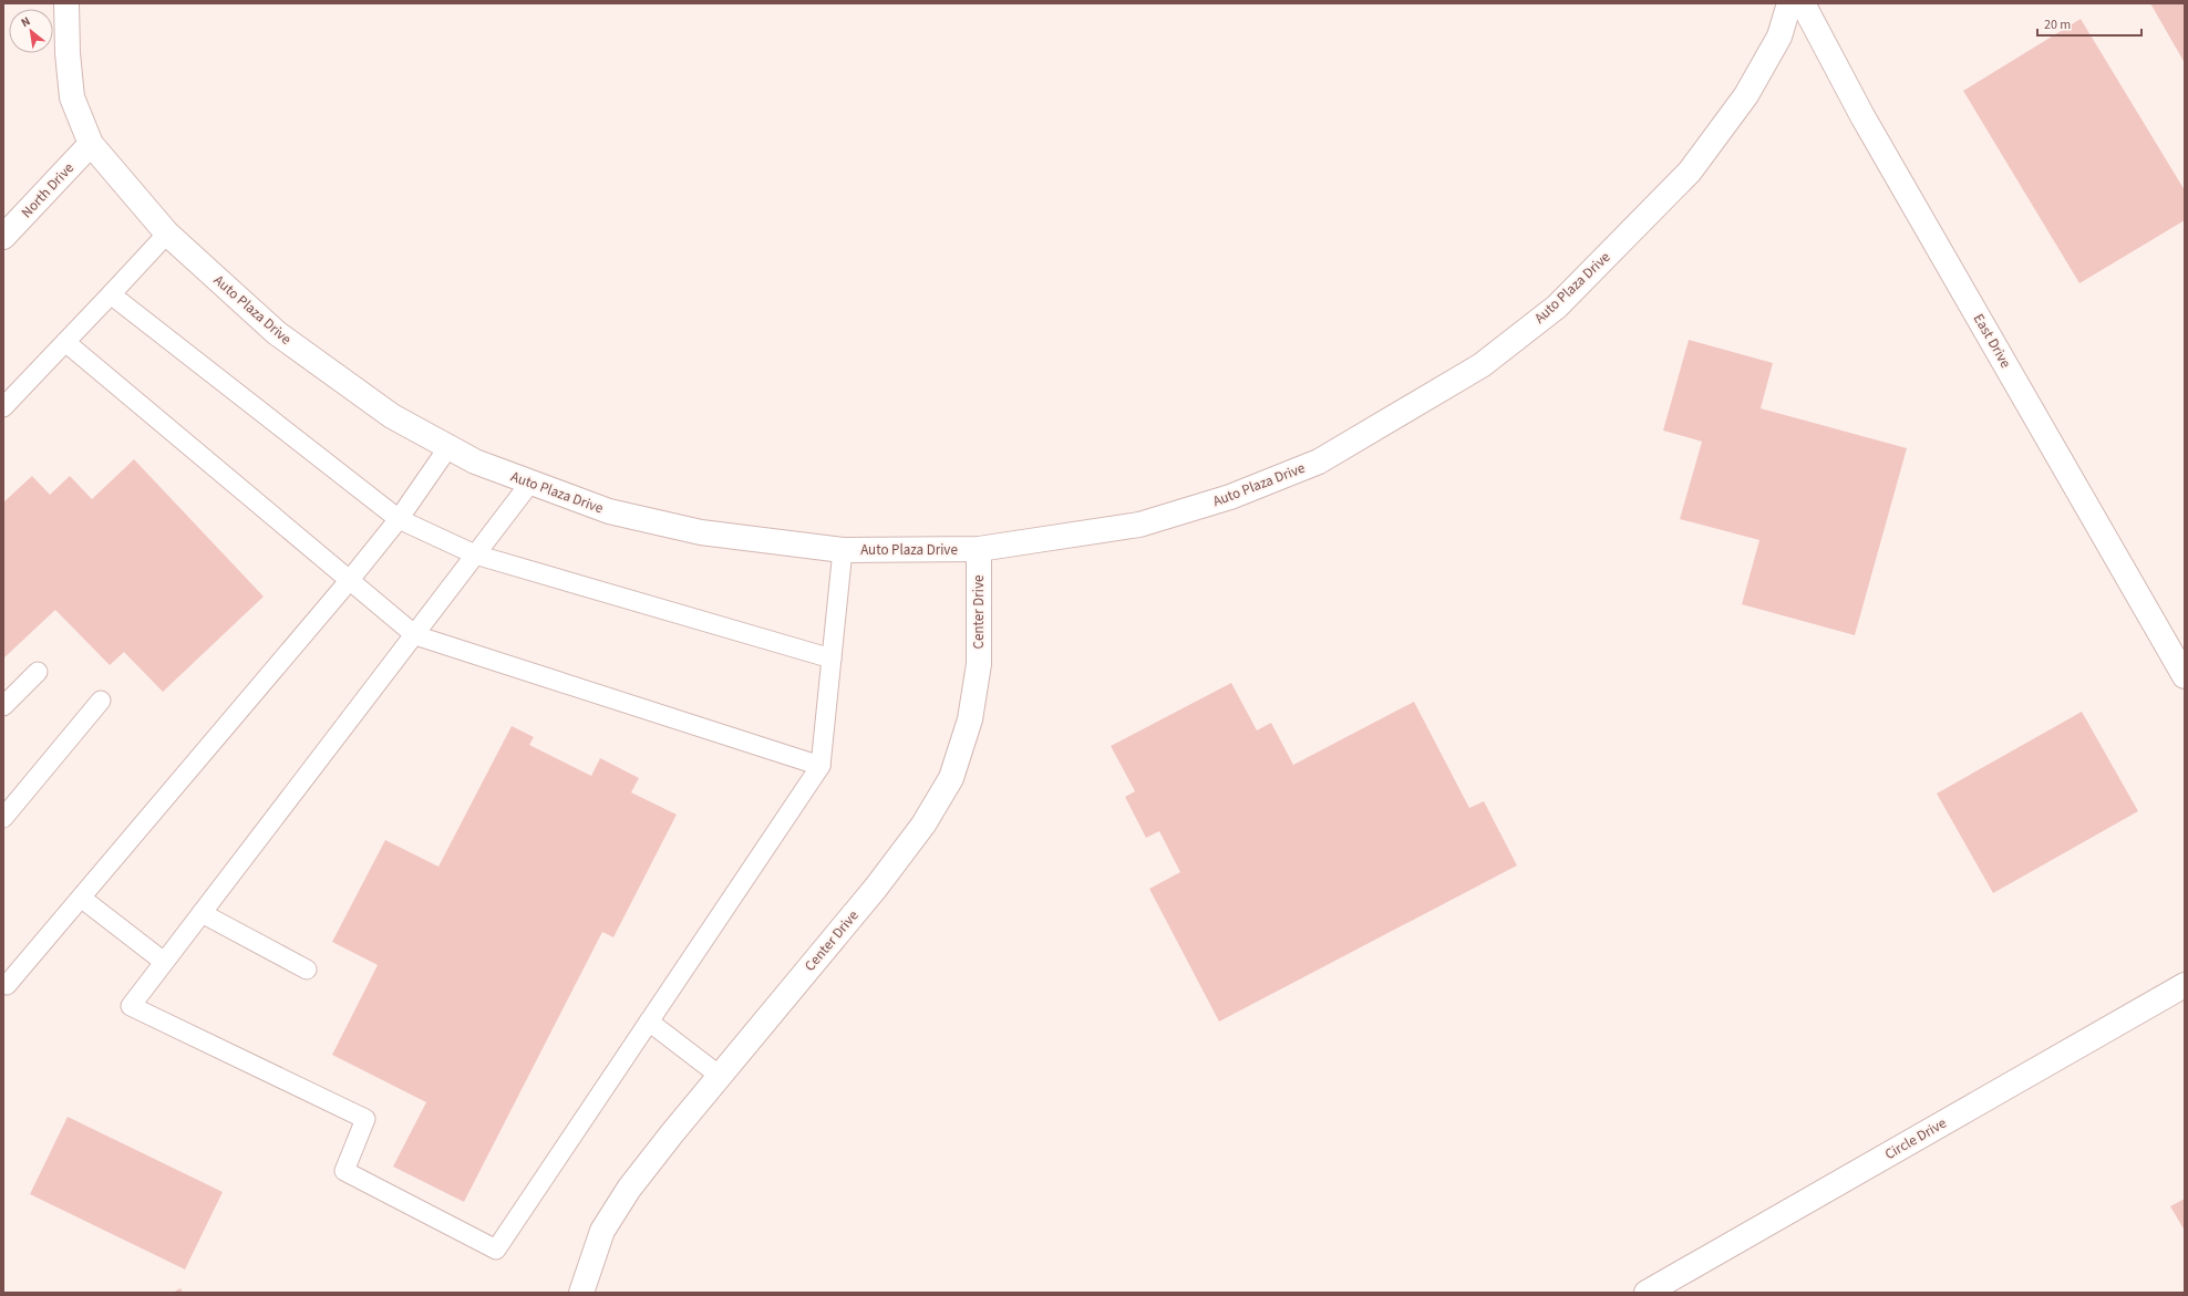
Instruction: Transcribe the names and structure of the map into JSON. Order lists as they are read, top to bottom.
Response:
{
  "streets": {
    "street": [
      "North Drive",
      "Auto Plaza Drive",
      "East Drive",
      "Center Drive",
      "Circle Drive"
    ]
  },
  "crossings": [
    ["North Drive", "Auto Plaza Drive"],
    ["Auto Plaza Drive", "Center Drive"]
  ],
  "scale_bar": "20 m",
  "north": "top left"
}
